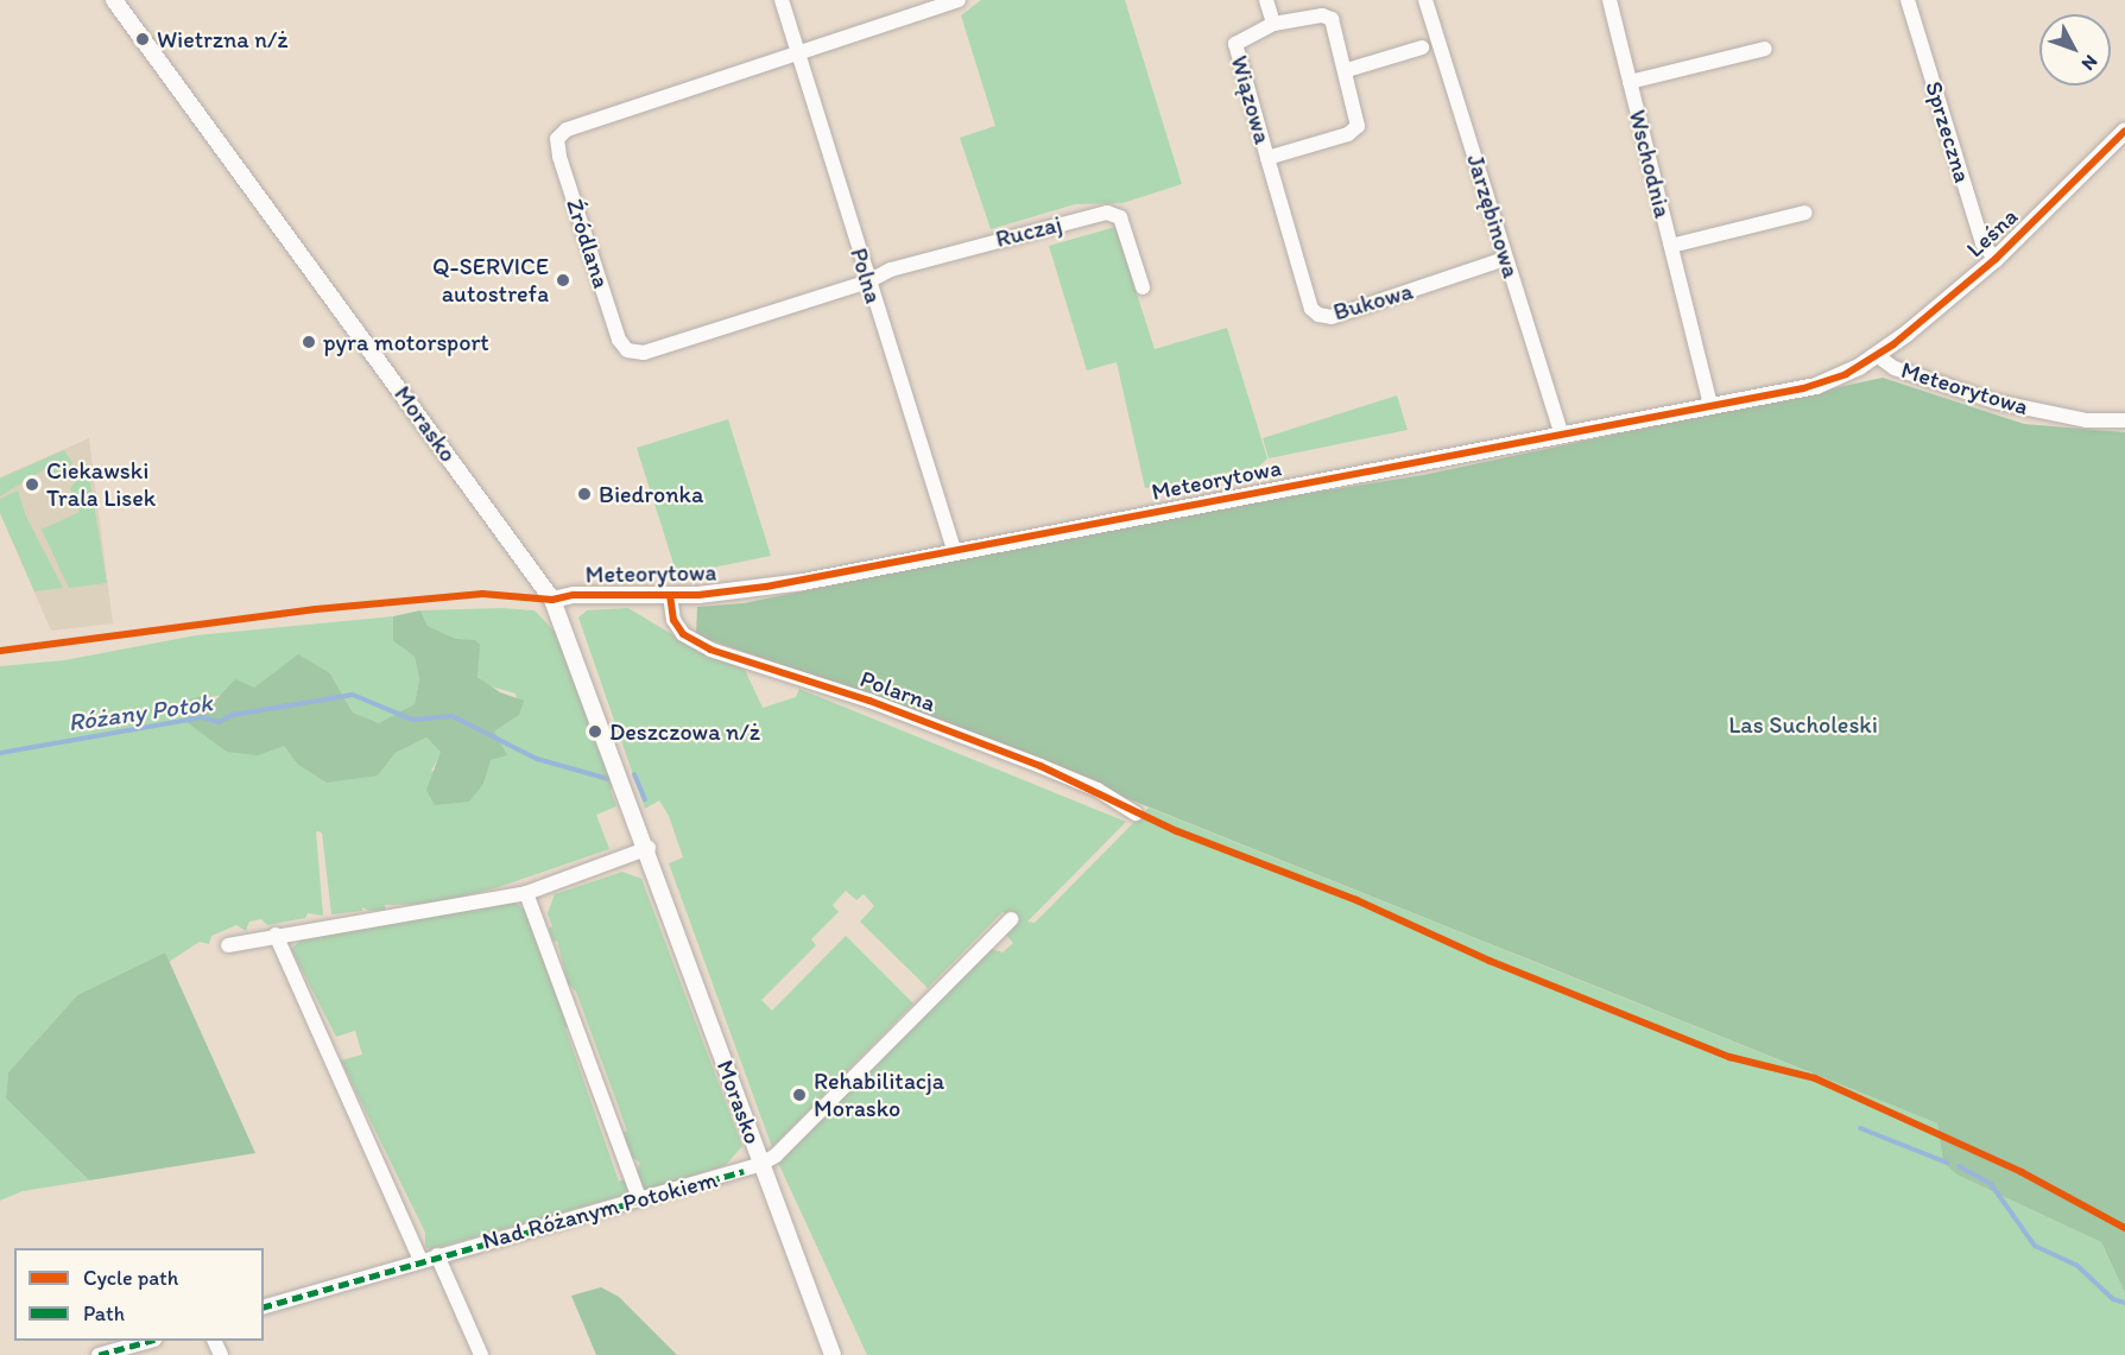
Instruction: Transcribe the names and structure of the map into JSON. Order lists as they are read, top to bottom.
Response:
{
  "streets": {
    "street": [
      "Wiązowa",
      "Sprzeczna",
      "Wschodnia",
      "Jarzębinowa",
      "Ruczaj",
      "Leśna",
      "Źródlana",
      "Polna",
      "Bukowa",
      "Meteorytowa",
      "Morasko",
      "Polarna",
      "Nad Różanym Potokiem"
    ]
  },
  "crossings": [
    ["Wiązowa", "Bukowa"],
    ["Sprzeczna", "Leśna"],
    ["Wschodnia", "Meteorytowa"],
    ["Jarzębinowa", "Bukowa"],
    ["Jarzębinowa", "Meteorytowa"],
    ["Ruczaj", "Źródlana"],
    ["Ruczaj", "Polna"],
    ["Leśna", "Meteorytowa"],
    ["Źródlana", "Polna"],
    ["Polna", "Meteorytowa"],
    ["Meteorytowa", "Morasko"],
    ["Meteorytowa", "Polarna"],
    ["Morasko", "Nad Różanym Potokiem"]
  ],
  "water": ["Różany Potok"],
  "parks": ["Las Sucholeski"],
  "places": [
    "Wietrzna n/ż",
    "Q-SERVICE autostrefa",
    "pyra motorsport",
    "Ciekawski Trala Lisek",
    "Biedronka",
    "Deszczowa n/ż",
    "Rehabilitacja Morasko"
  ],
  "legend": ["Cycle path", "Path"],
  "north": "bottom right"
}
